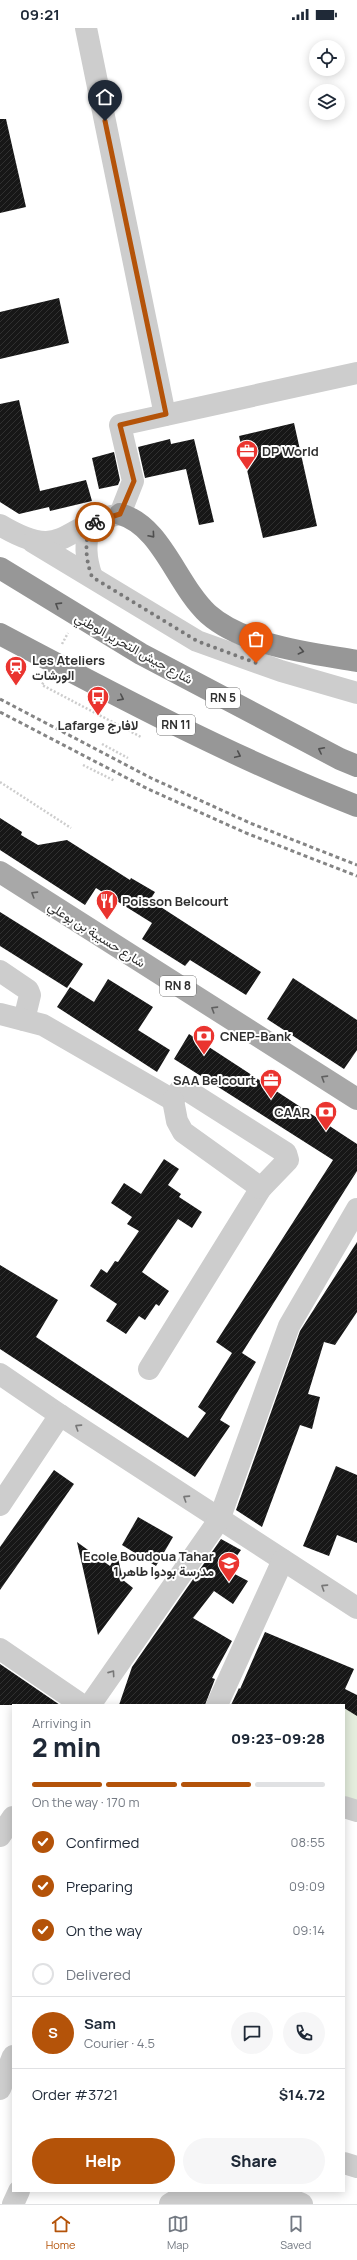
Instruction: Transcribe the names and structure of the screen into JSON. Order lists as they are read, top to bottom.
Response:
{
  "streets": {
    "highway": ["شارع جيش التحرير الوطني", "RN 5", "RN 11"],
    "main road": ["شارع حسيبة بن بوعلي", "RN 8"]
  },
  "one_way": ["شارع حسيبة بن بوعلي"],
  "places": {
    "office": ["DP World", "SAA Belcourt"],
    "station": ["Les Ateliers الورشات"],
    "bus stop": ["Lafarge لافارج"],
    "restaurant": ["Poisson Belcourt"],
    "bank": ["CNEP-Bank", "CAAR"],
    "school or university": ["Ecole Boudoua Tahar 1 مدرسة بودوا طاهر"]
  },
  "page": {
    "status": "09:21",
    "heading": ["2 min", "Arriving in", "09:23–09:28"],
    "panel": [
      "Sam",
      "Courier · 4.5",
      "Order #3721",
      "$14.72"
    ],
    "bar": "On the way · 170 m",
    "list": [
      ["Confirmed", "08:55"],
      ["Preparing", "09:09"],
      ["On the way", "09:14"],
      "Delivered"
    ],
    "round": "S",
    "buttons": ["Help", "Share"],
    "tabs": ["Home", "Map", "Saved"]
  }
}
